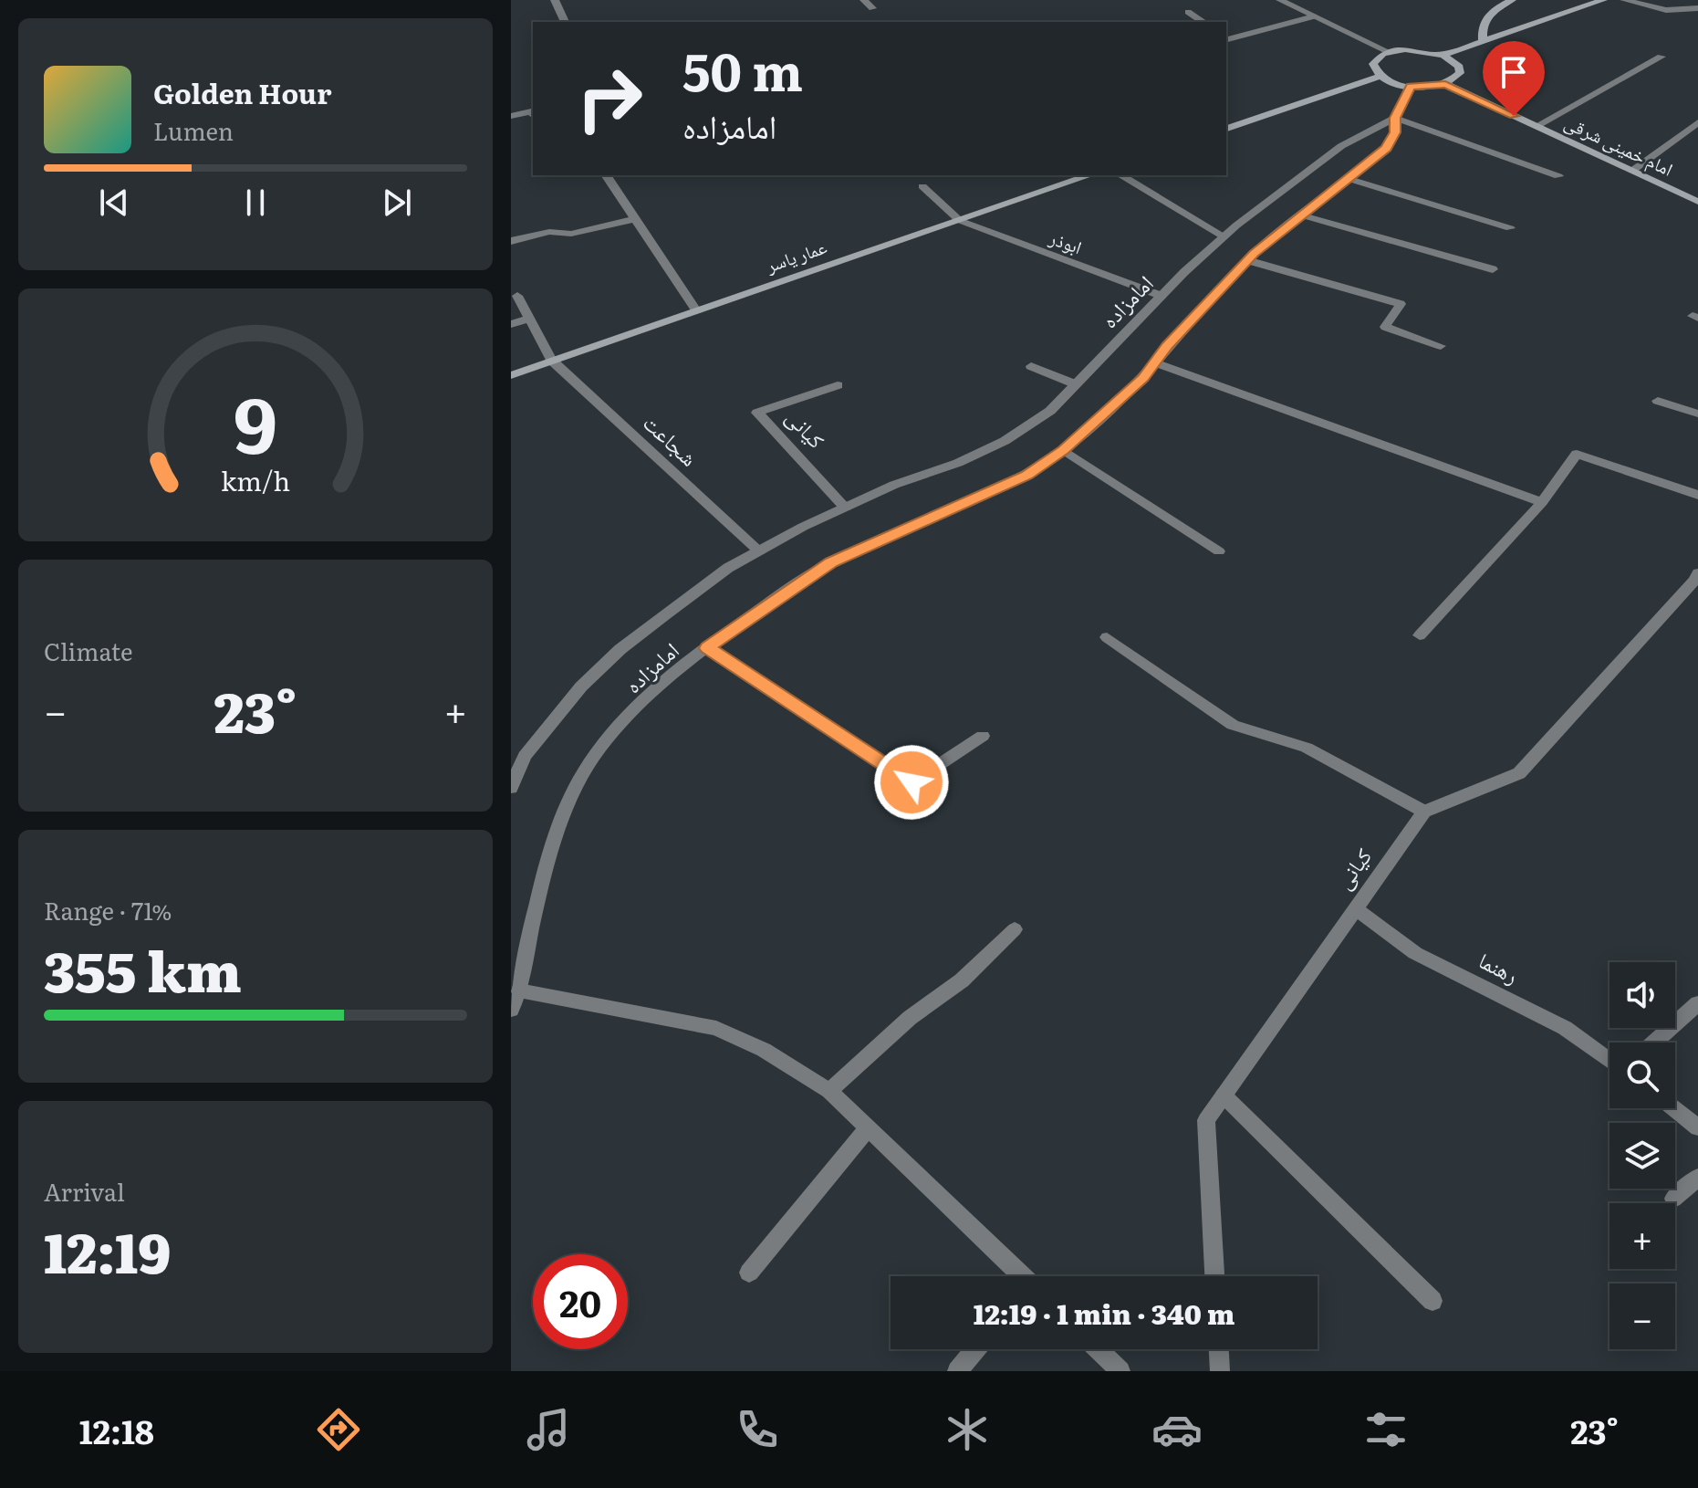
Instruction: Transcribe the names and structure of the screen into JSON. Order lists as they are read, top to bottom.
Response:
{
  "streets": {
    "main road": ["امام خمینی شرقی", "عمار یاسر"],
    "street": [
      "ابوذر",
      "امامزاده",
      "کیانی",
      "شجاعت",
      "رهنما"
    ]
  },
  "crossings": [
    ["ابوذر", "عمار یاسر"],
    ["ابوذر", "امامزاده"],
    ["عمار یاسر", "شجاعت"],
    ["امامزاده", "کیانی"],
    ["امامزاده", "شجاعت"],
    ["کیانی", "رهنما"]
  ],
  "page": {
    "turn": ["50 m", "امامزاده"],
    "song": ["Golden Hour", "Lumen"],
    "tile": [
      "Climate",
      ["Range · 71%", "355 km"],
      ["Arrival", "12:19"]
    ],
    "heat": ["−", "23°", "+"],
    "map_buttons": ["+", "−"],
    "limit": "20",
    "trip": "12:19 · 1 min · 340 m",
    "tabs": ["12:18", "23°"],
    "gauge": ["9", "km/h"]
  }
}
